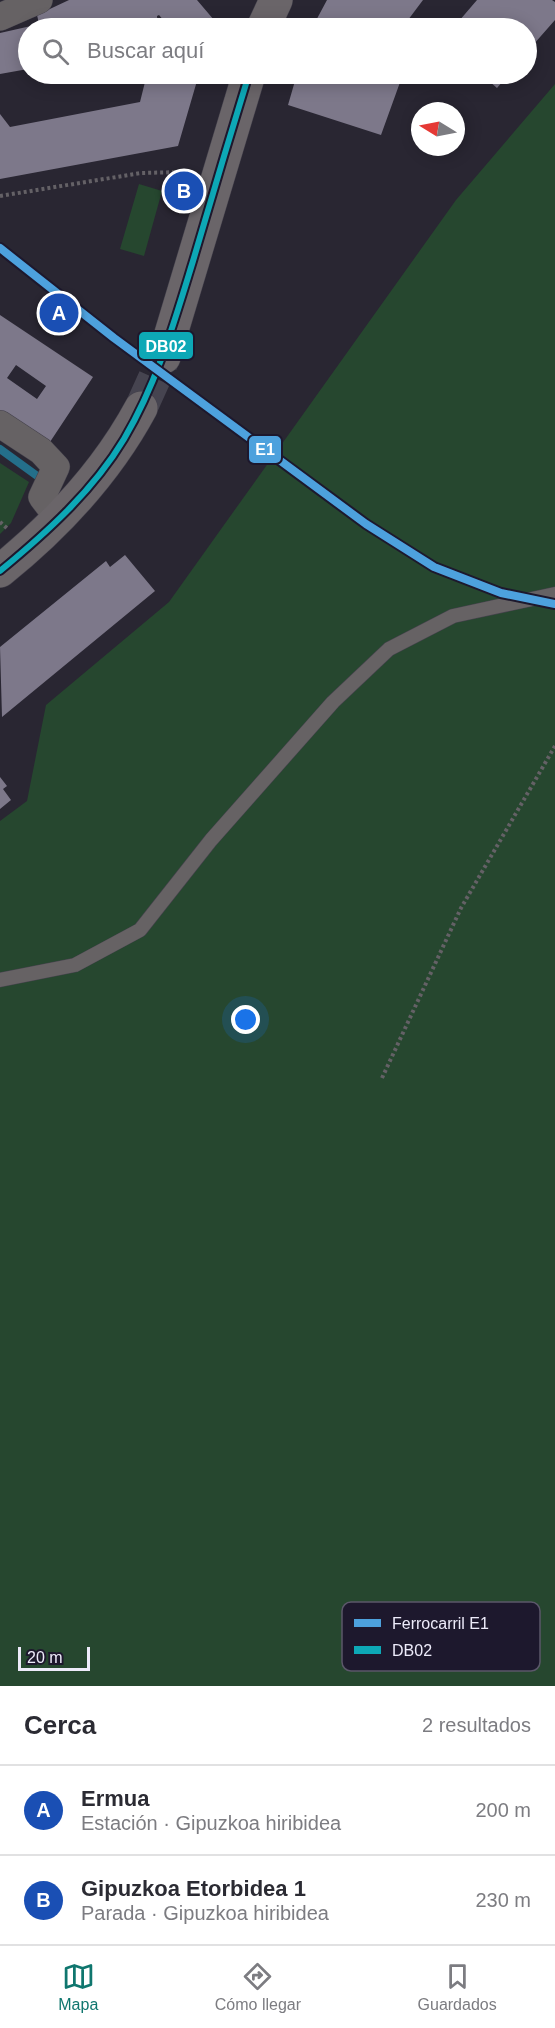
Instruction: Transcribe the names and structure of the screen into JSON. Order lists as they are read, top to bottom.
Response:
{
  "lines": ["transit line DB02", "rail line E1"],
  "legend": ["Ferrocarril E1", "DB02"],
  "scale_bar": "20 m",
  "north": "left",
  "page": {
    "search": "Buscar aquí",
    "pins": ["B", "A"],
    "scale": "20 m",
    "heading": ["Cerca", "2 resultados"],
    "list": [
      {
        "mark": "A",
        "name": "Ermua",
        "note": "Estación · Gipuzkoa hiribidea",
        "value": "200 m"
      },
      {
        "mark": "B",
        "name": "Gipuzkoa Etorbidea 1",
        "note": "Parada · Gipuzkoa hiribidea",
        "value": "230 m"
      }
    ],
    "nav": ["Mapa", "Cómo llegar", "Guardados"]
  }
}
